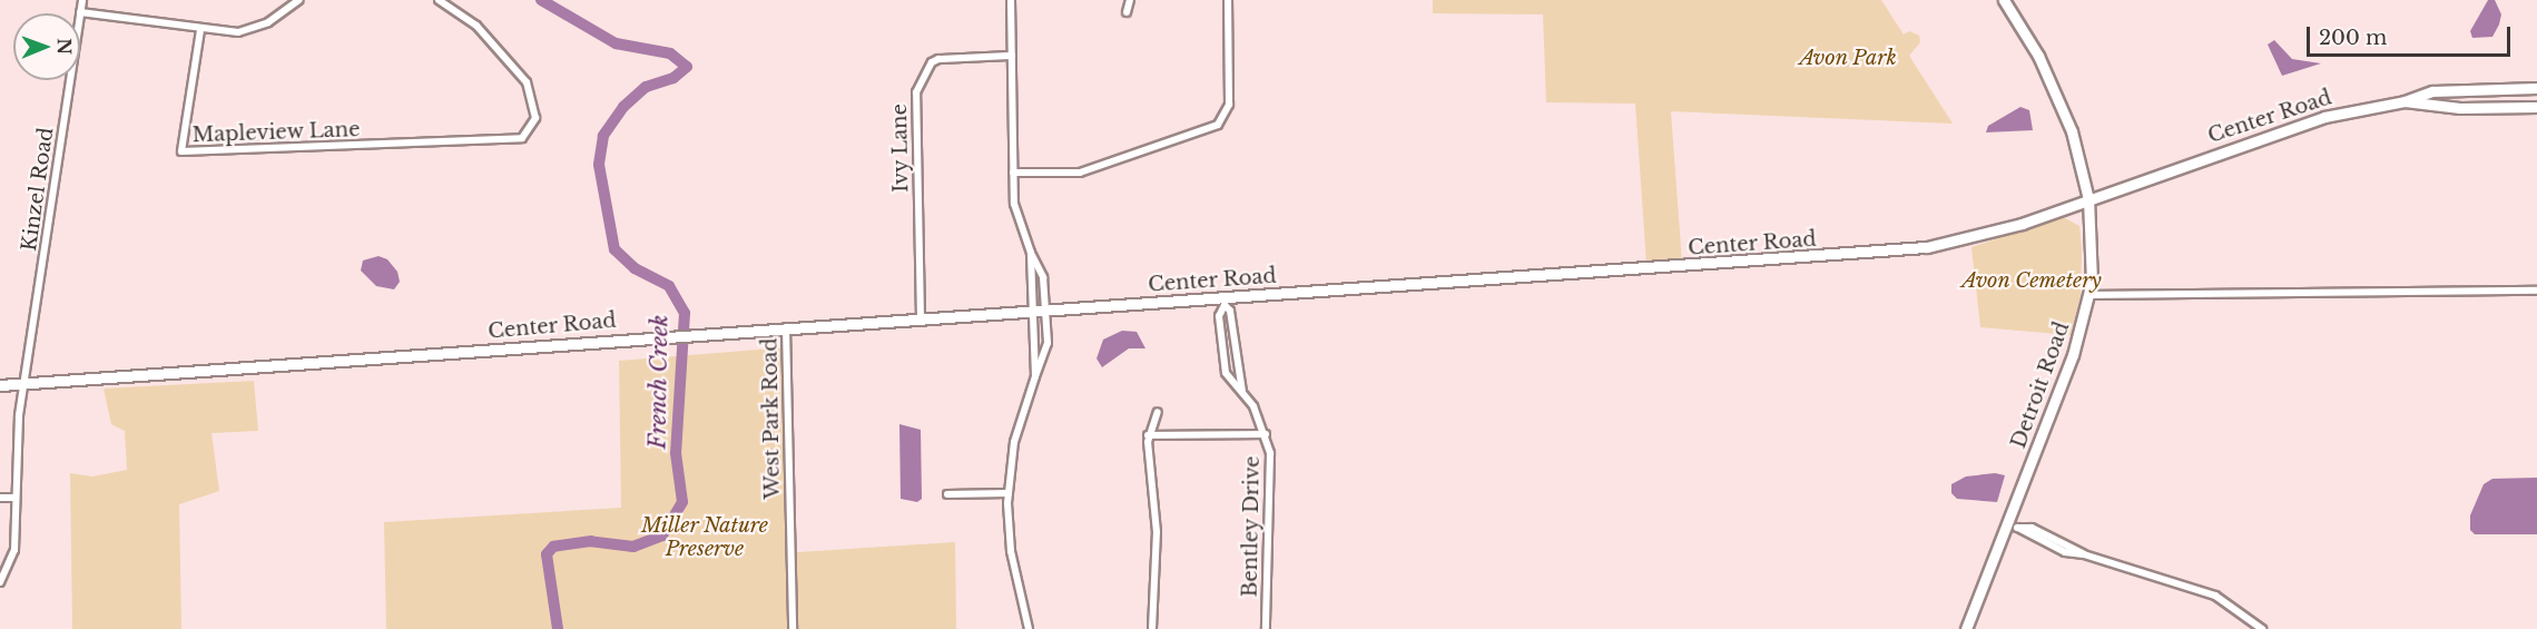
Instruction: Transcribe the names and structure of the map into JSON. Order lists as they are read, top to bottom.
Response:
{
  "streets": {
    "main road": ["Center Road", "Detroit Road"],
    "street": [
      "Mapleview Lane",
      "Ivy Lane",
      "Kinzel Road",
      "West Park Road",
      "Bentley Drive"
    ]
  },
  "crossings": [
    ["Center Road", "Ivy Lane"],
    ["Center Road", "Kinzel Road"],
    ["Center Road", "Detroit Road"],
    ["Center Road", "West Park Road"],
    ["Center Road", "Bentley Drive"]
  ],
  "water": ["French Creek"],
  "parks": ["Avon Park", "Avon Cemetery", "Miller Nature Preserve"],
  "scale_bar": "200 m",
  "north": "right"
}
